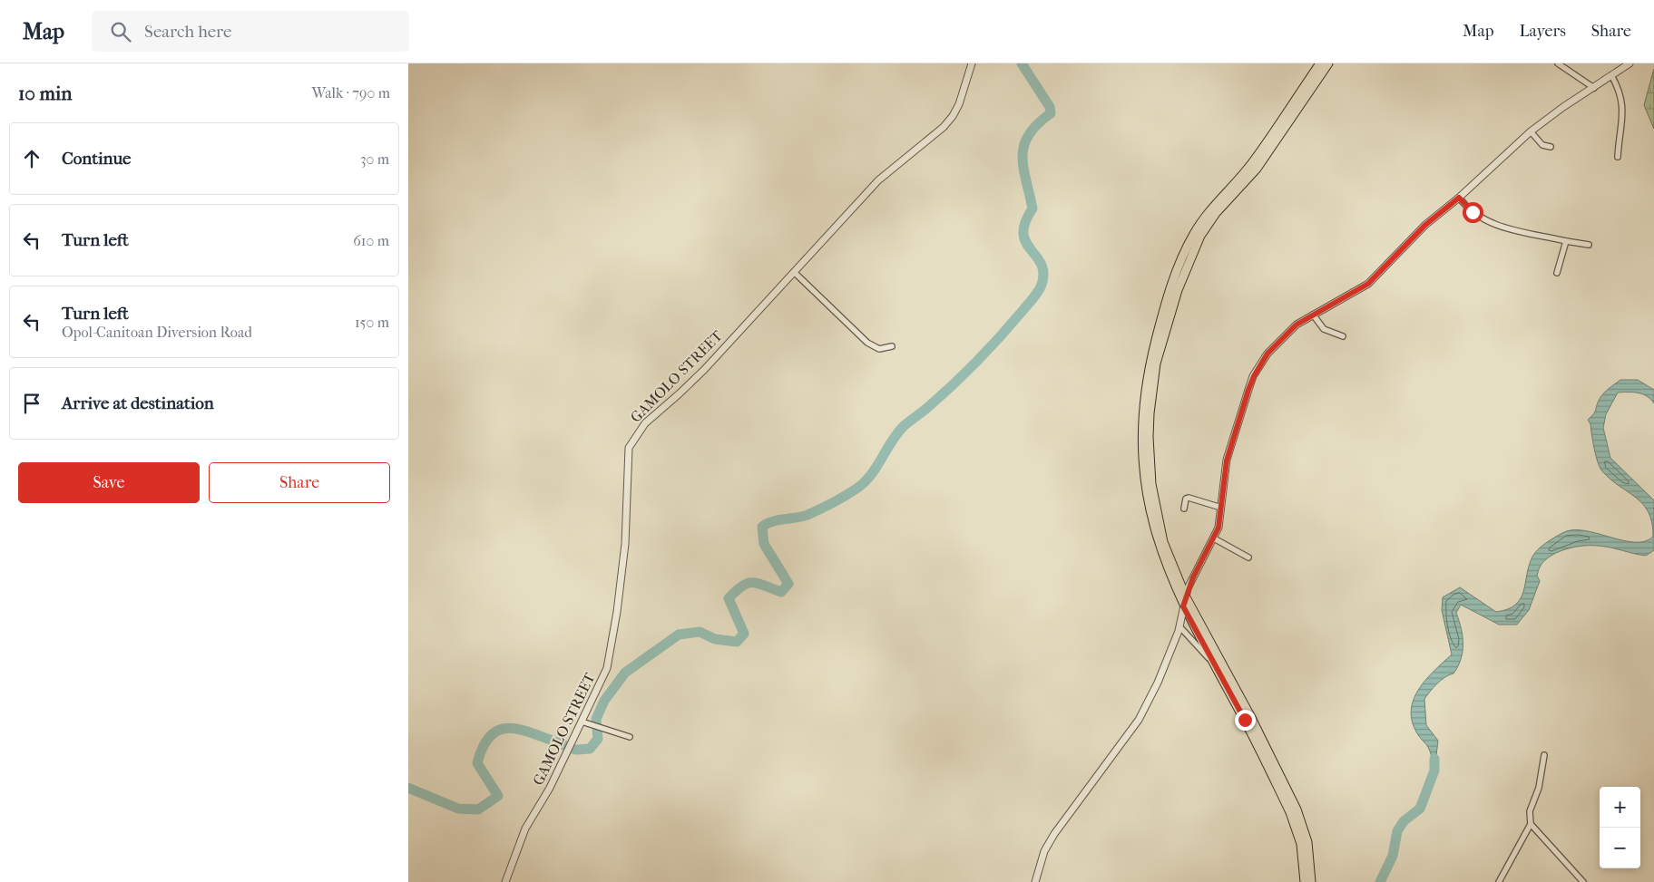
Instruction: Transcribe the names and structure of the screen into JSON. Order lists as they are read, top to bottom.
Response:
{
  "streets": {
    "street": ["GAMOLO STREET"]
  },
  "page": {
    "header": "Map",
    "search": "Search here",
    "nav": ["Map", "Layers", "Share"],
    "heading": ["10 min", "Walk · 790 m"],
    "list": [
      ["Continue", "30 m"],
      ["Turn left", "610 m"],
      ["Turn left", "Opol-Canitoan Diversion Road", "150 m"],
      "Arrive at destination"
    ],
    "buttons": ["Save", "Share"],
    "map_buttons": ["+", "−"]
  }
}
